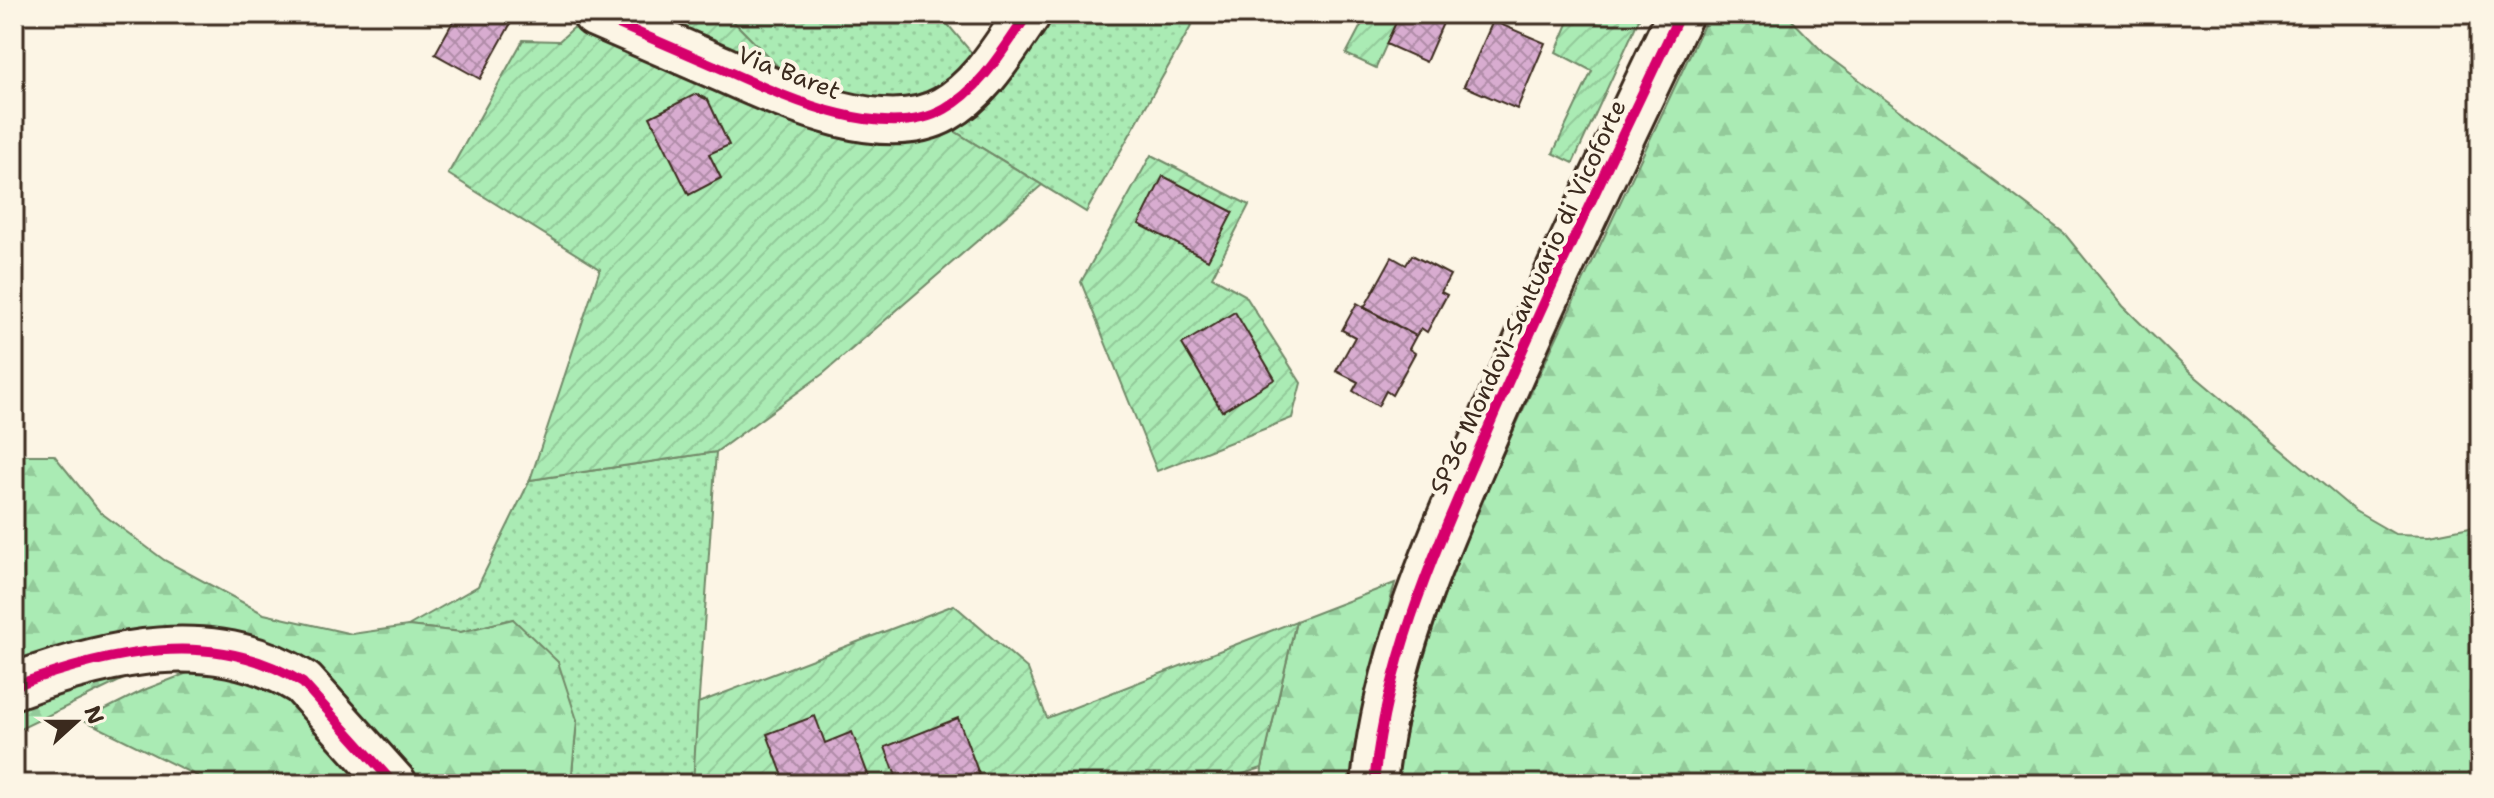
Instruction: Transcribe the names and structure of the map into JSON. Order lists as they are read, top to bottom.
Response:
{
  "streets": {
    "street": ["Via Baret", "SP36 Mondovì-Santuario di Vicoforte"]
  },
  "north": "right"
}
